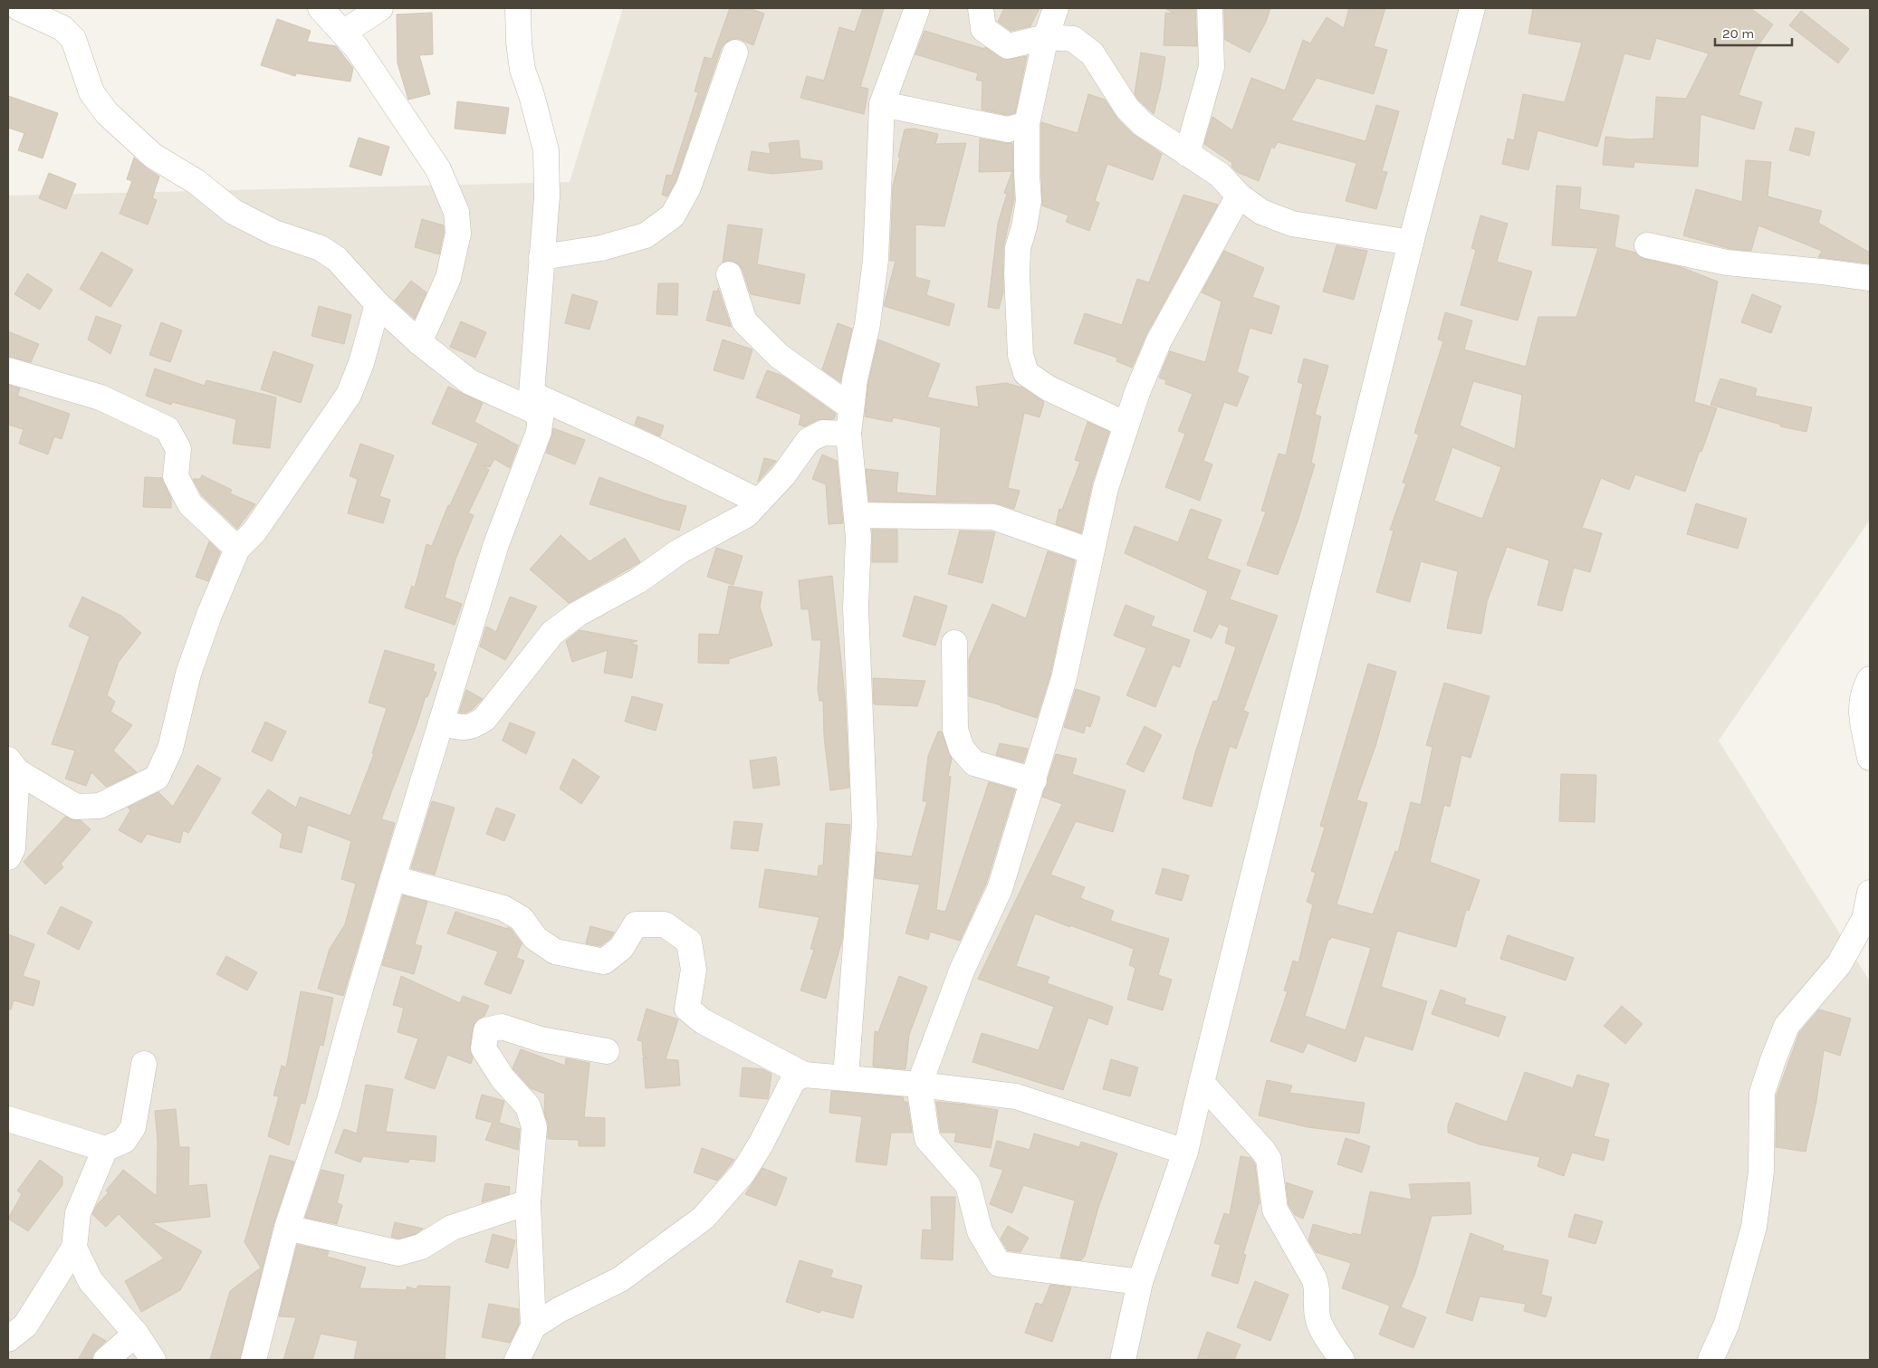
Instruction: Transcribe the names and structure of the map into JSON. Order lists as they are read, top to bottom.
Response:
{
  "scale_bar": "20 m"
}
